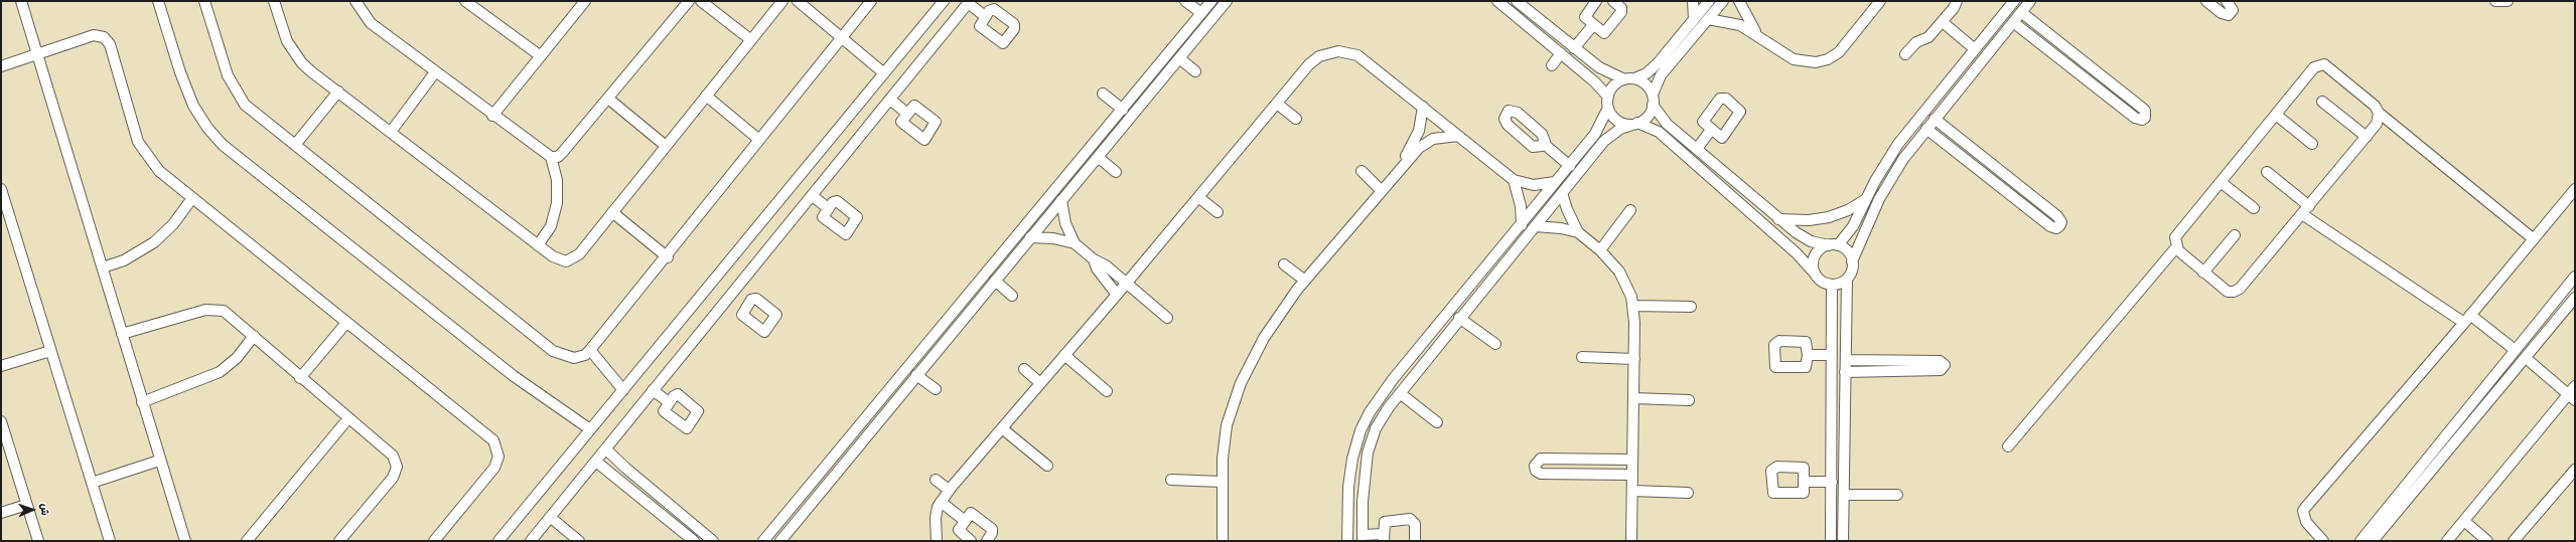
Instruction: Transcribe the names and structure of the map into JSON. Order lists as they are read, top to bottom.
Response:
{
  "north": "right"
}
